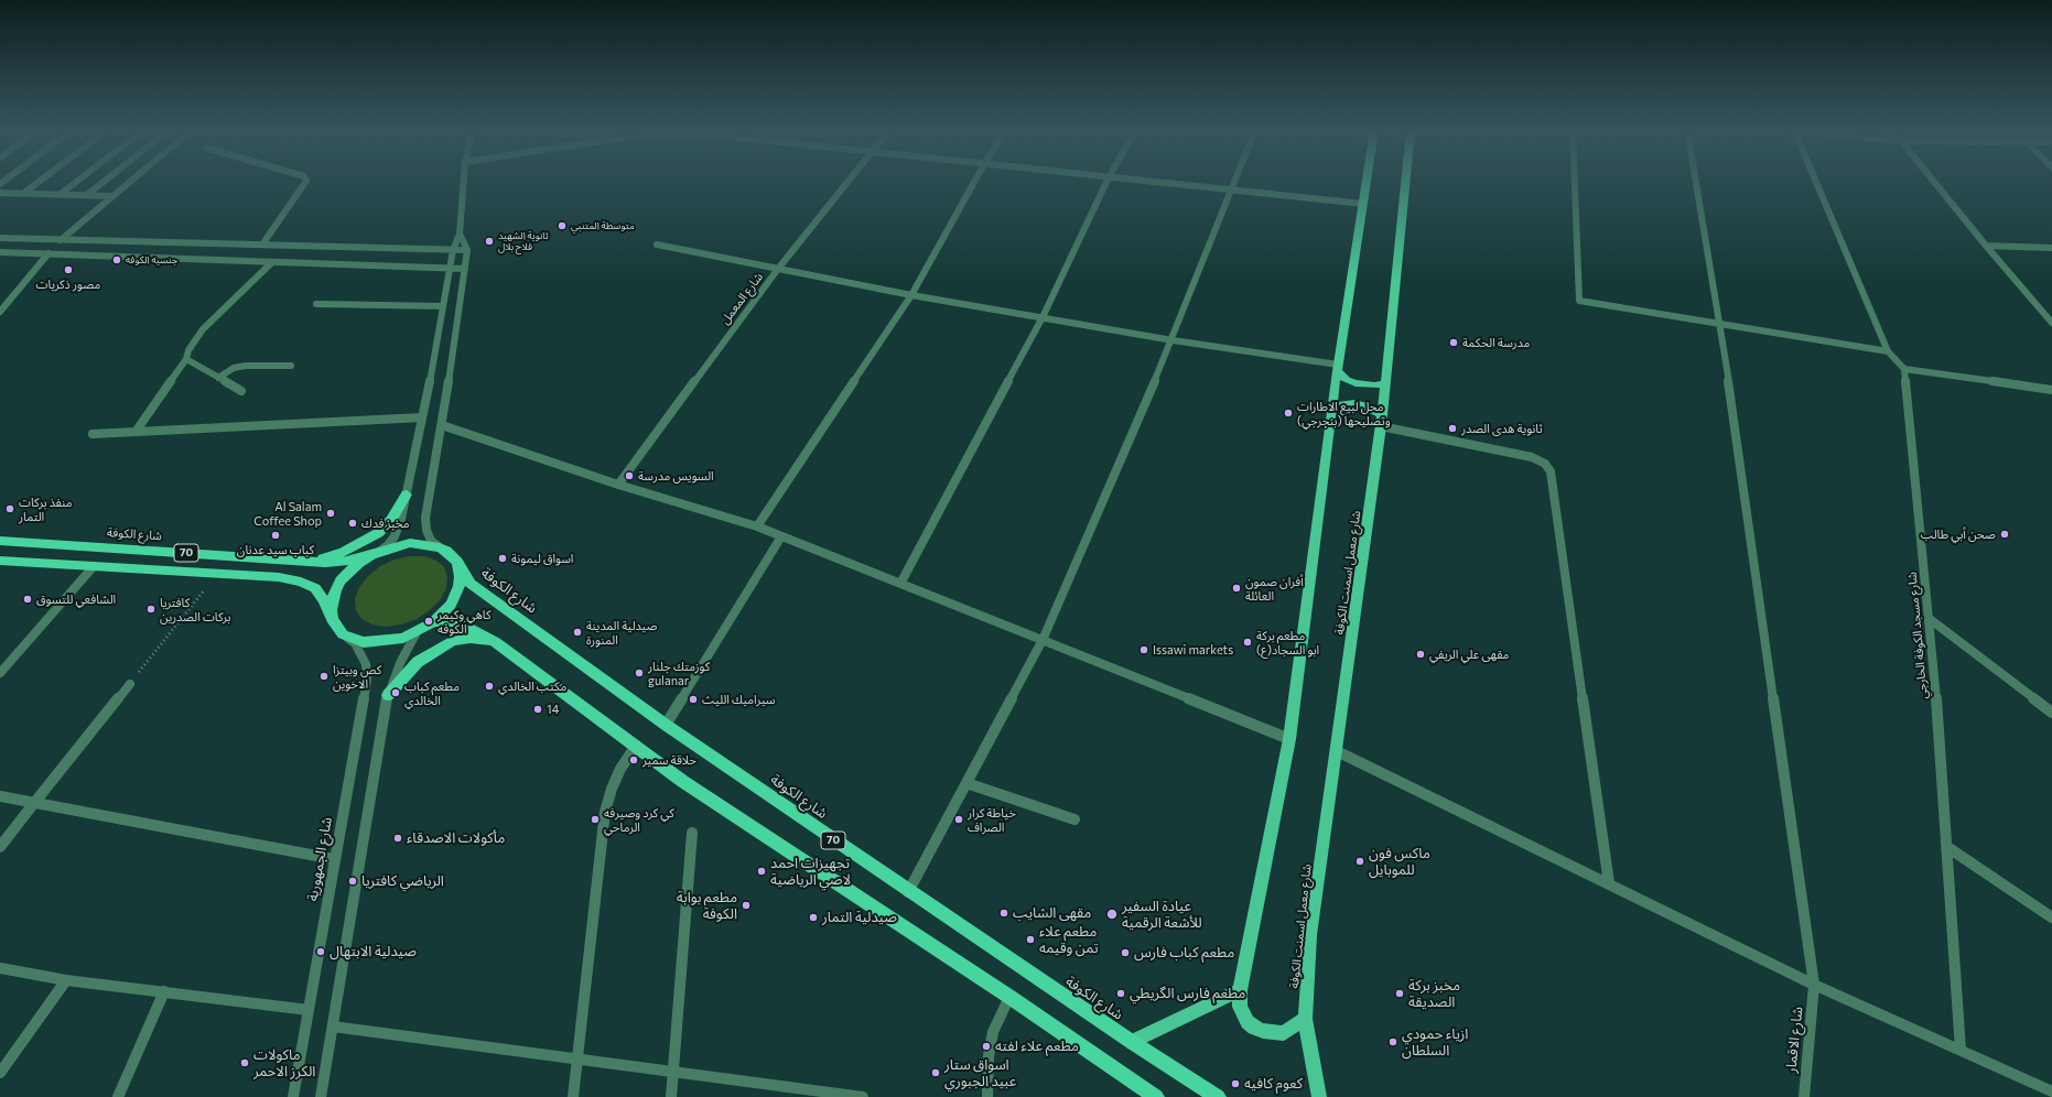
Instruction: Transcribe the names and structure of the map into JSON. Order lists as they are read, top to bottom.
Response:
{
  "streets": {
    "highway": ["شارع الكوفة", "70"],
    "main road": ["شارع معمل اسمنت الكوفة"],
    "street": [
      "شارع المعمل",
      "شارع مسجد الكوفة الخارجي",
      "شارع الجمهورية",
      "شارع الاقمار"
    ]
  },
  "crossings": [
    ["شارع الكوفة", "70"],
    ["شارع الكوفة", "شارع الجمهورية"],
    ["70", "شارع الجمهورية"]
  ],
  "places": [
    "متوسطة المتنبي",
    "ثانوية الشهيد فلاح بلال",
    "جنسيه الكوفه",
    "مصور ذكريات",
    "مدرسة الحكمة",
    "محل لبيع الاطارات وتصليحها (بنجرجي)",
    "ثانوية هدى الصدر",
    "السويس مدرسة",
    "منفذ بركات التمار",
    "Al Salam Coffee Shop",
    "مخبز فدك",
    "صحن أبي طالب",
    "كباب سيد عدنان",
    "اسواق ليمونة",
    "أفران صمون العائلة",
    "الشافعي للتسوق",
    "كافتريا بركات الصدرين",
    "كاهي وكيمر الكوفه",
    "صيدلية المدينة المنورة",
    "مطعم بركة ابو السجاد(ع)",
    "Issawi markets",
    "مقهى علي الريفي",
    "كوزمتك جلنار gulanar",
    "كص وبيتزا الاخوين",
    "مكتب الخالدي",
    "مطعم كباب الخالدي",
    "سيراميك الليث",
    "14",
    "حلاقة سمير",
    "كي كرد وصيرفه الرماحي",
    "خياطة كرار الصراف",
    "مأكولات الاصدقاء",
    "ماكس فون للموبايل",
    "تجهيزات احمد لاصي الرياضية",
    "الرياضي كافتريا",
    "مطعم بوابة الكوفة",
    "مقهى الشايب",
    "عيادة السفير للأشعة الرقمية",
    "صيدلية التمار",
    "مطعم علاء تمن وقيمه",
    "صيدلية الابتهال",
    "مطعم كباب فارس",
    "مطعم فارس الگريطي",
    "مخبز بركة الصديقة",
    "ازياء حمودي السلطان",
    "مطعم علاء لفته",
    "ماكولات الكرز الاحمر",
    "اسواق ستار عبيد الجبوري",
    "كعوم كافيه"
  ]
}
